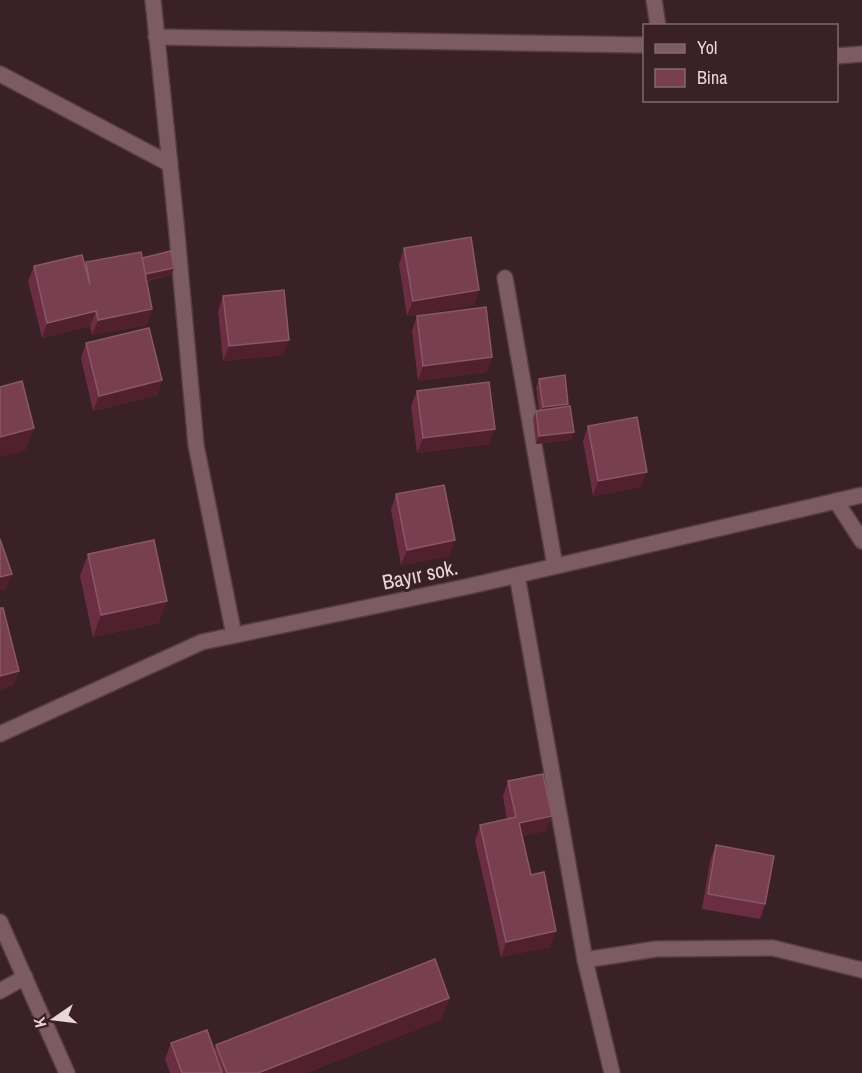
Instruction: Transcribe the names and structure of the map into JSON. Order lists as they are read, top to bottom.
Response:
{
  "streets": {
    "street": ["Bayır sok."]
  },
  "legend": ["Yol", "Bina"],
  "north": "left"
}
